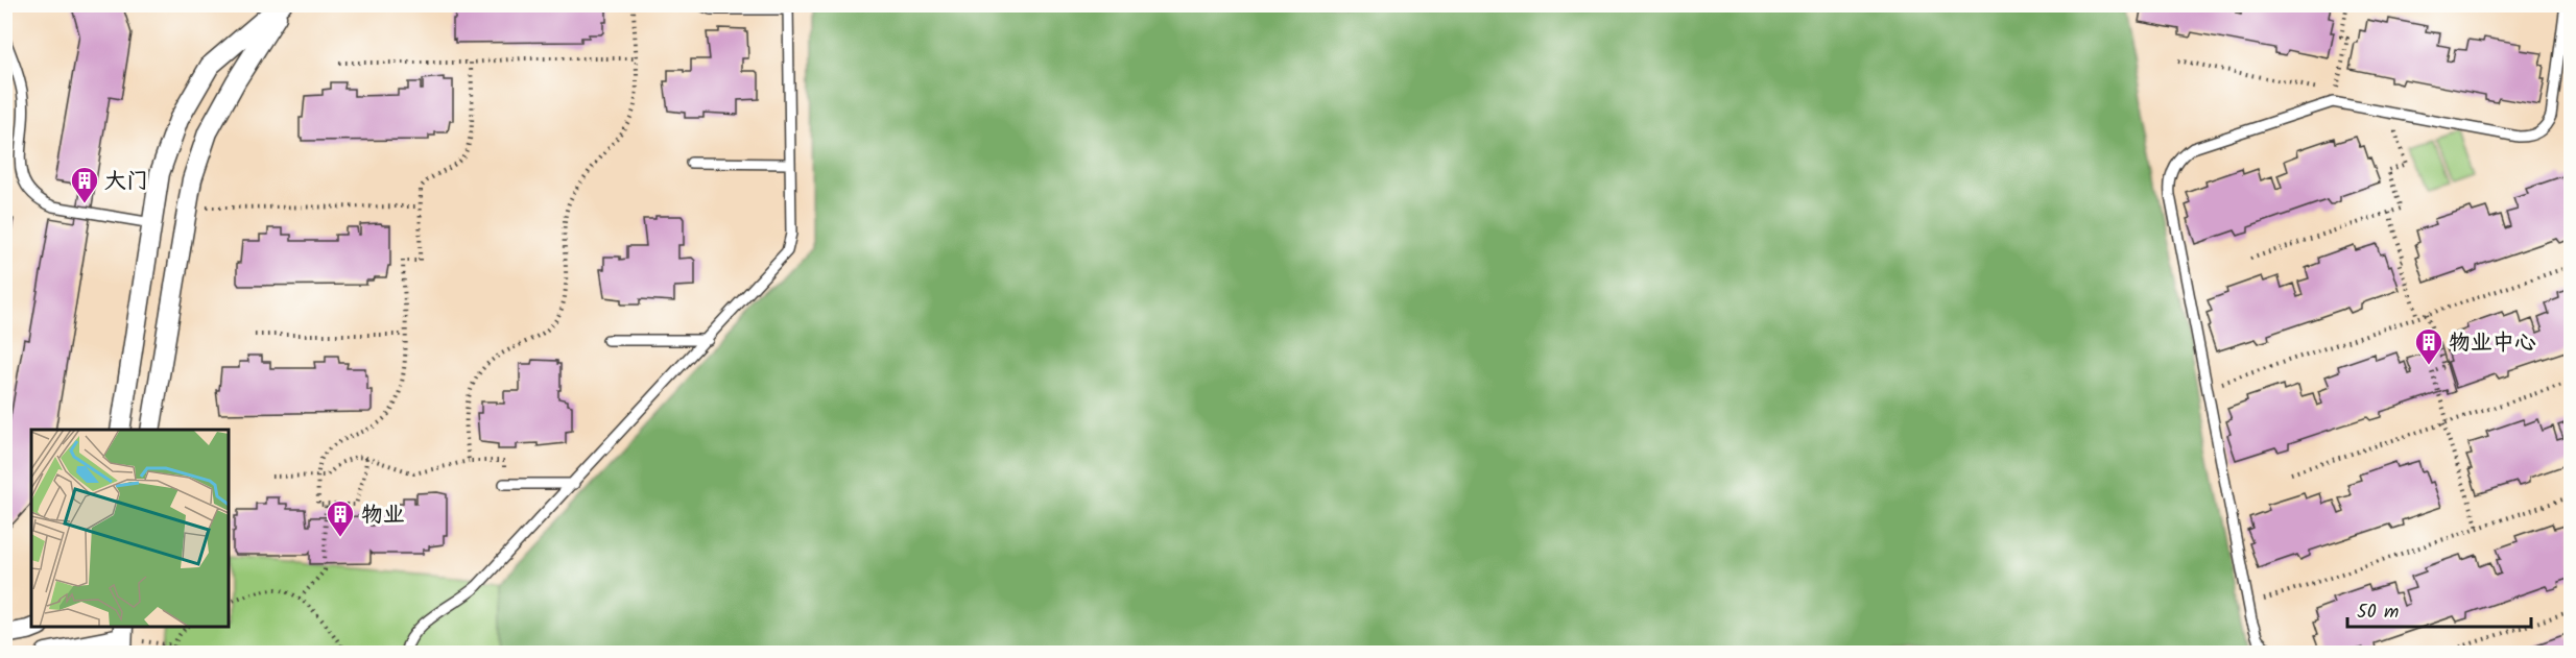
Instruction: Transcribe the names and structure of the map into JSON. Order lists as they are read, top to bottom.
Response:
{
  "places": {
    "building": ["大门", "物业中心", "物业"]
  },
  "scale_bar": "50 m"
}
